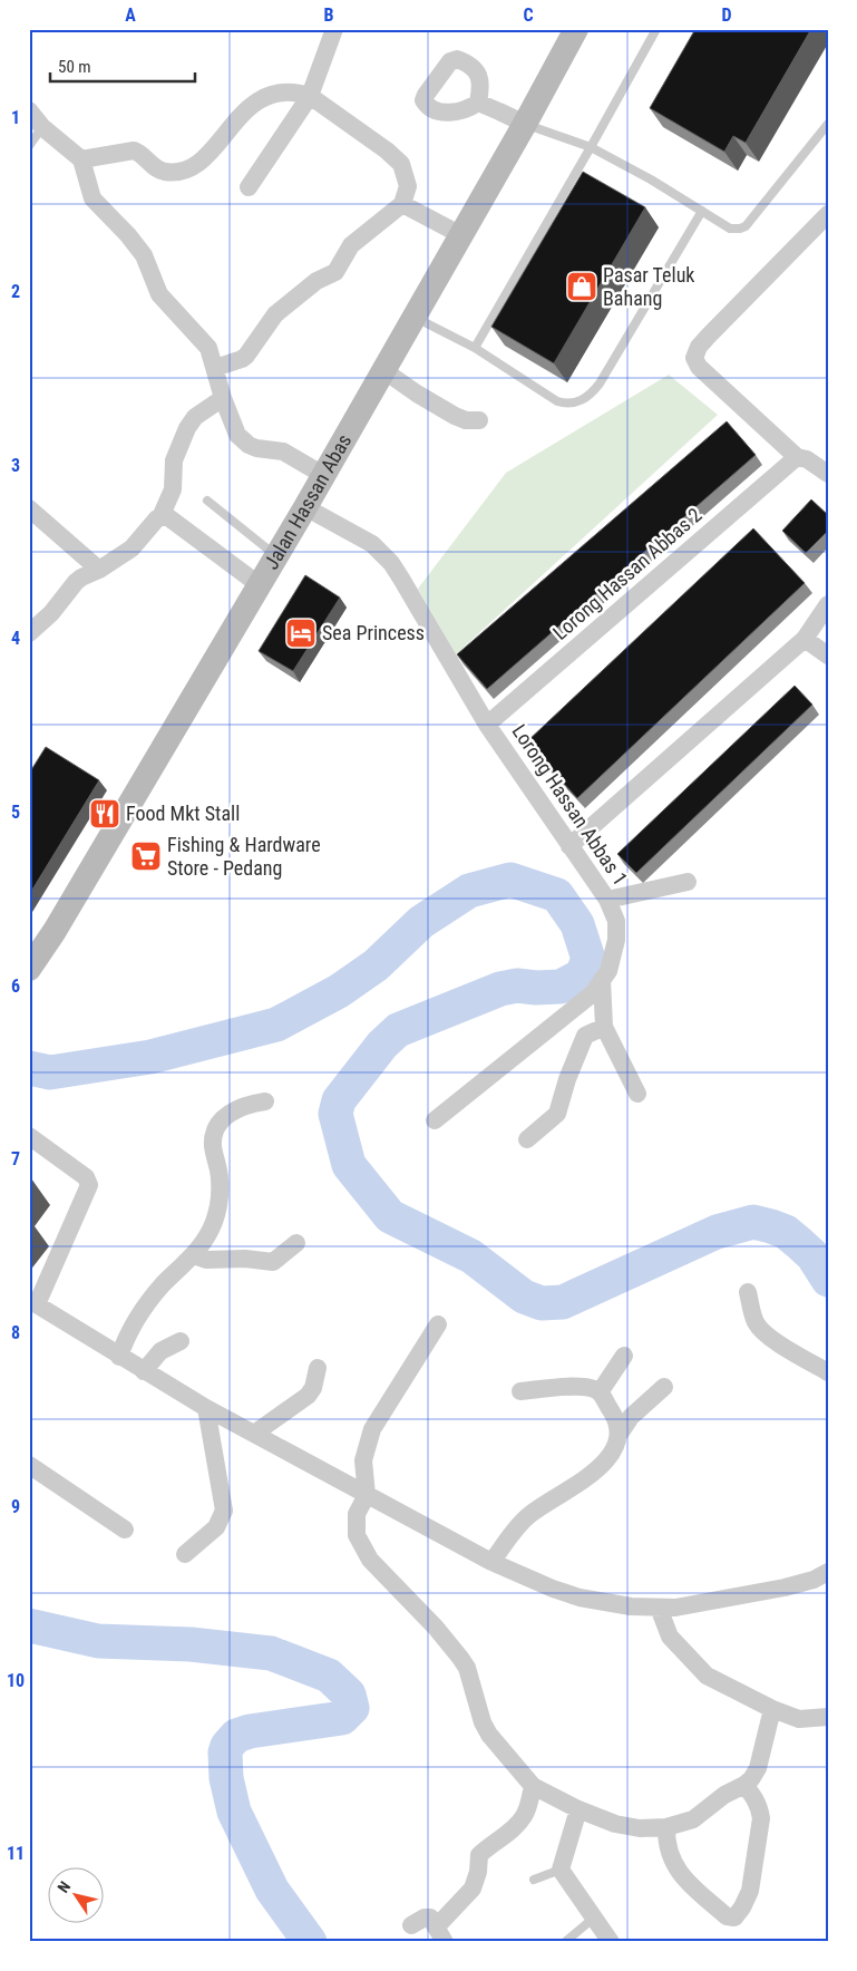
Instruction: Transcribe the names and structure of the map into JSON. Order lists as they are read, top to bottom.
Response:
{
  "streets": {
    "main road": ["Jalan Hassan Abas"],
    "street": ["Lorong Hassan Abbas 2", "Lorong Hassan Abbas 1"]
  },
  "crossings": [
    ["Jalan Hassan Abas", "Lorong Hassan Abbas 1"],
    ["Lorong Hassan Abbas 2", "Lorong Hassan Abbas 1"]
  ],
  "places": {
    "shop": ["Pasar Teluk Bahang"],
    "hotel": ["Sea Princess"],
    "restaurant": ["Food Mkt Stall"],
    "supermarket": ["Fishing & Hardware Store - Pedang"]
  },
  "scale_bar": "50 m",
  "north": "top left",
  "grid": {
    "columns": [
      "A",
      "B",
      "C",
      "D"
    ],
    "rows": [
      "1",
      "2",
      "3",
      "4",
      "5",
      "6",
      "7",
      "8",
      "9",
      "10",
      "11"
    ]
  }
}
